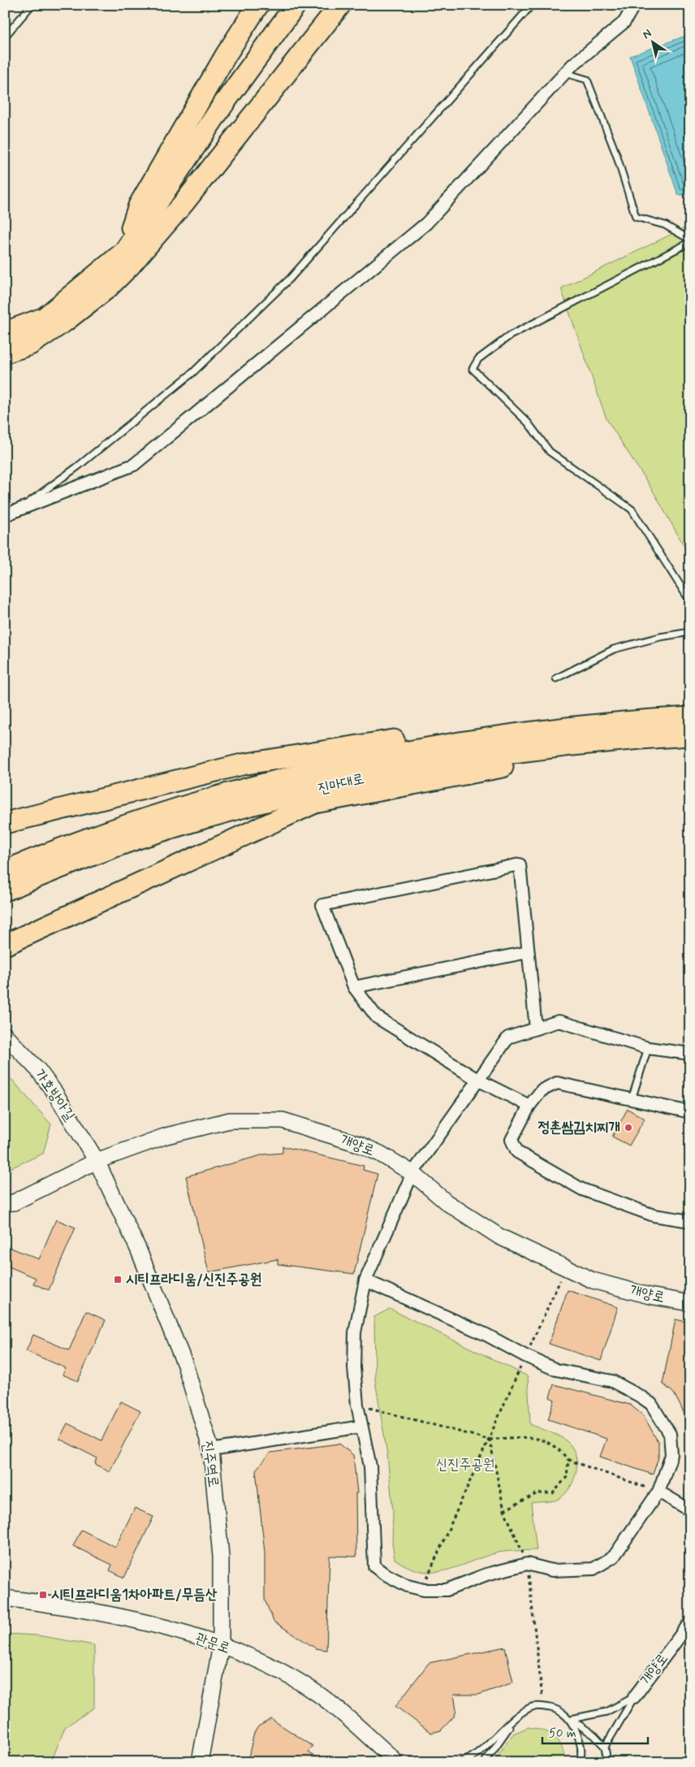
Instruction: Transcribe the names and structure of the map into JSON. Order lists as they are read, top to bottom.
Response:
{
  "streets": {
    "highway": ["진마대로"],
    "street": [
      "가호방아길",
      "개양로",
      "진주역로",
      "관문로"
    ]
  },
  "crossings": [
    ["가호방아길", "개양로"],
    ["가호방아길", "진주역로"],
    ["개양로", "진주역로"],
    ["진주역로", "관문로"]
  ],
  "parks": ["신진주공원"],
  "places": {
    "other": ["정촌쌈김치찌개"],
    "transit": ["시티프라디움/신진주공원", "시티프라디움1차아파트/무듬산"]
  },
  "scale_bar": "50 m",
  "north": "top left"
}
